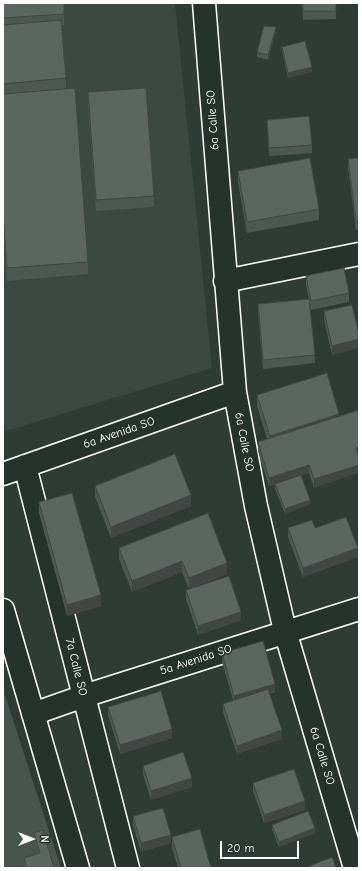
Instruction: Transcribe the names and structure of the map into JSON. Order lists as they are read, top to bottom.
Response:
{
  "streets": {
    "street": [
      "6a Calle SO",
      "6a Avenida SO",
      "5a Avenida SO",
      "7a Calle SO"
    ]
  },
  "crossings": [
    ["6a Calle SO", "6a Avenida SO"],
    ["6a Calle SO", "5a Avenida SO"],
    ["6a Avenida SO", "7a Calle SO"],
    ["5a Avenida SO", "7a Calle SO"]
  ],
  "scale_bar": "20 m",
  "north": "right"
}
